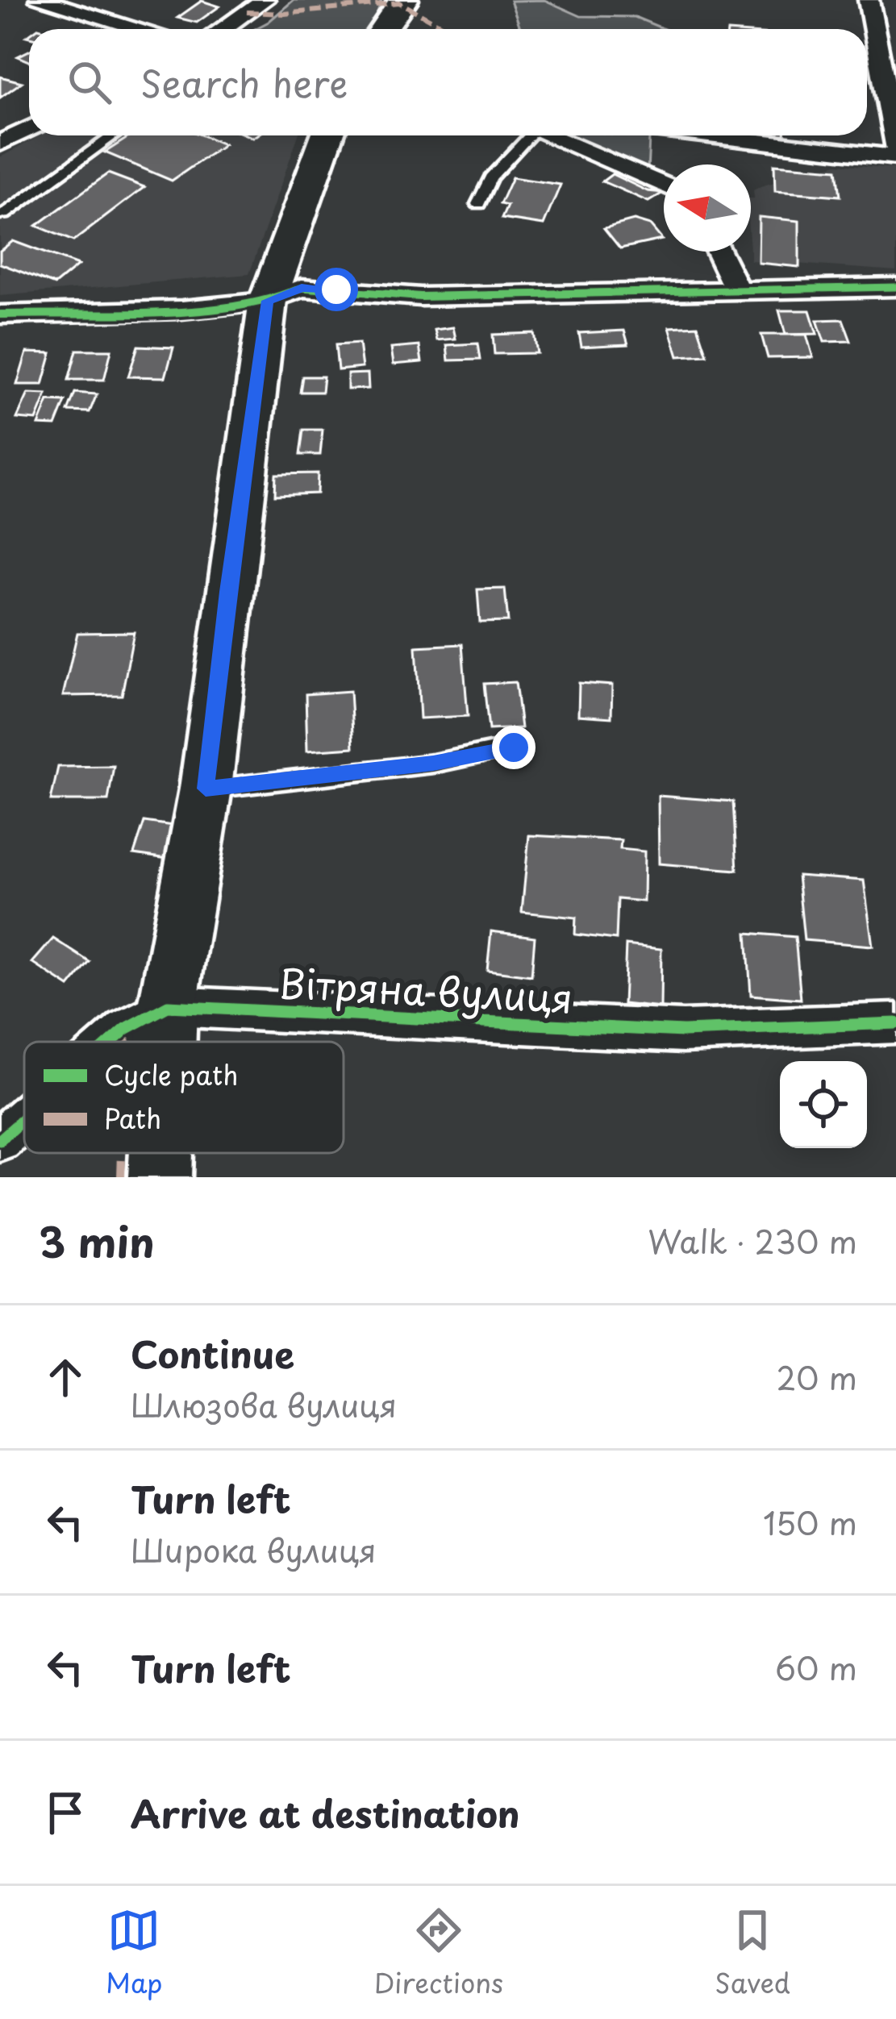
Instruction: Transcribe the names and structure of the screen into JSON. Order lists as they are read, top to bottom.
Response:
{
  "streets": {
    "street": ["Вітряна вулиця"]
  },
  "legend": ["Cycle path", "Path"],
  "north": "left",
  "page": {
    "search": "Search here",
    "heading": ["3 min", "Walk · 230 m"],
    "list": [
      ["Continue", "Шлюзова вулиця", "20 m"],
      ["Turn left", "Широка вулиця", "150 m"],
      ["Turn left", "60 m"],
      "Arrive at destination"
    ],
    "nav": ["Map", "Directions", "Saved"]
  }
}
